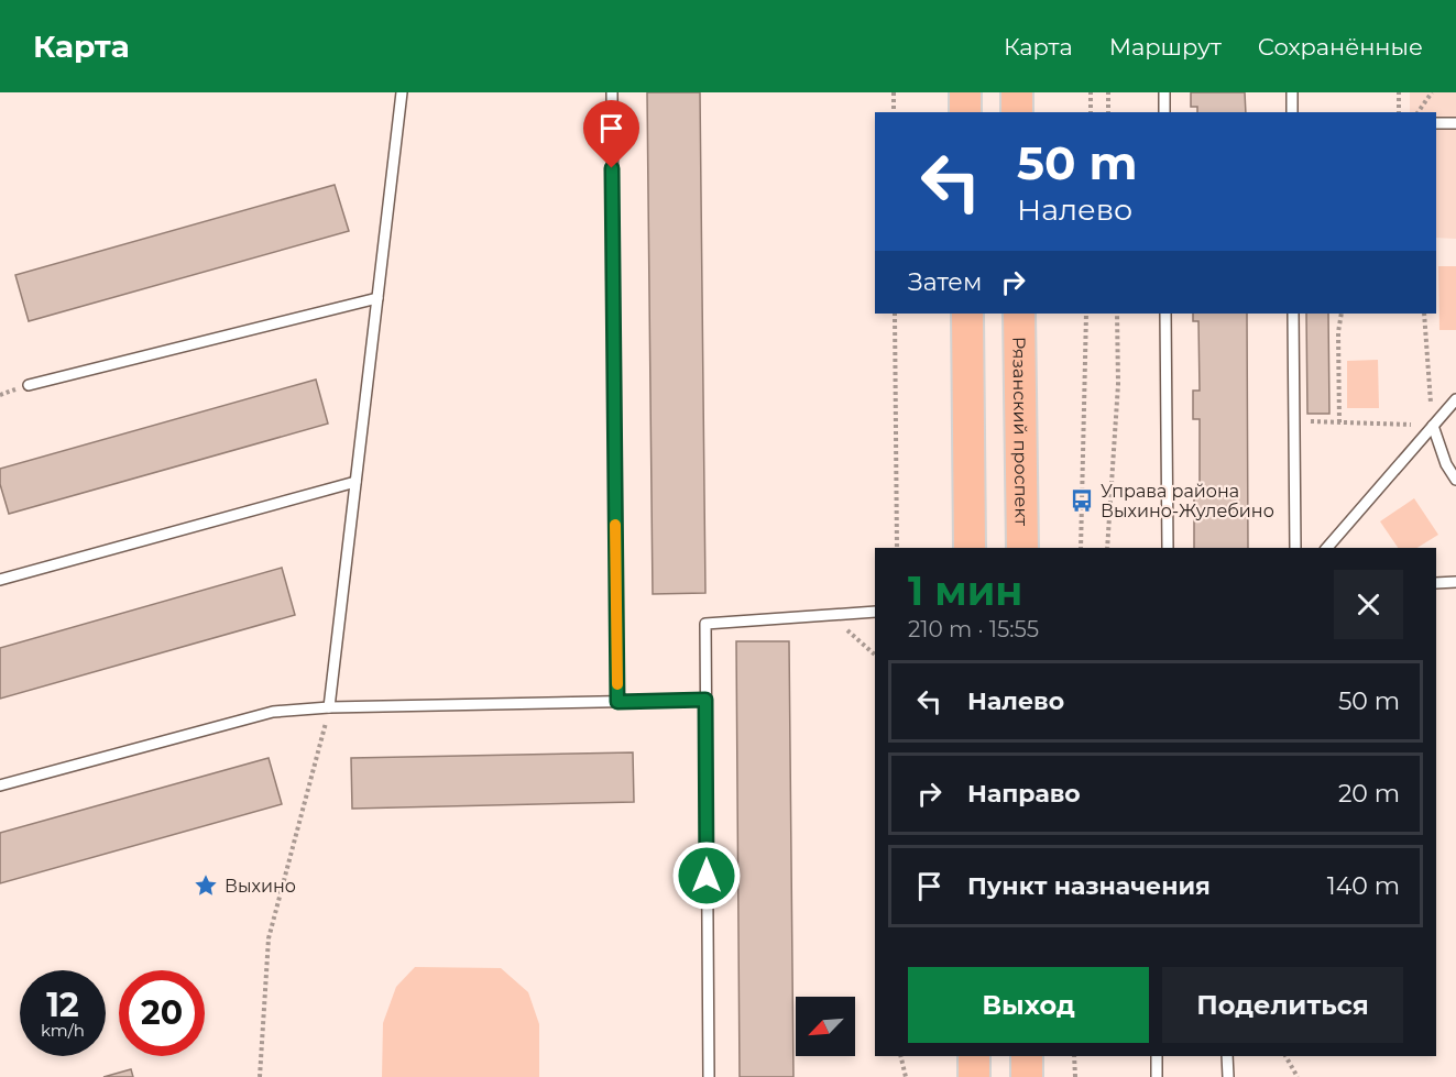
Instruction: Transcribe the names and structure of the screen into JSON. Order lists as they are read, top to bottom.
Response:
{
  "streets": {
    "main road": ["Рязанский проспект"]
  },
  "places": {
    "bus stop": ["Управа района Выхино-Жулебино"],
    "place": ["Выхино"]
  },
  "north": "bottom left",
  "page": {
    "header": "Карта",
    "nav": ["Карта", "Маршрут", "Сохранённые"],
    "turn": ["50 m", "Налево"],
    "then": "Затем",
    "heading": ["1 мин", "210 m · 15:55"],
    "list": [
      {
        "name": "Налево",
        "value": "50 m"
      },
      {
        "name": "Направо",
        "value": "20 m"
      },
      {
        "name": "Пункт назначения",
        "value": "140 m"
      }
    ],
    "buttons": ["Выход", "Поделиться"],
    "speed": "12 km/h",
    "limit": "20"
  }
}
